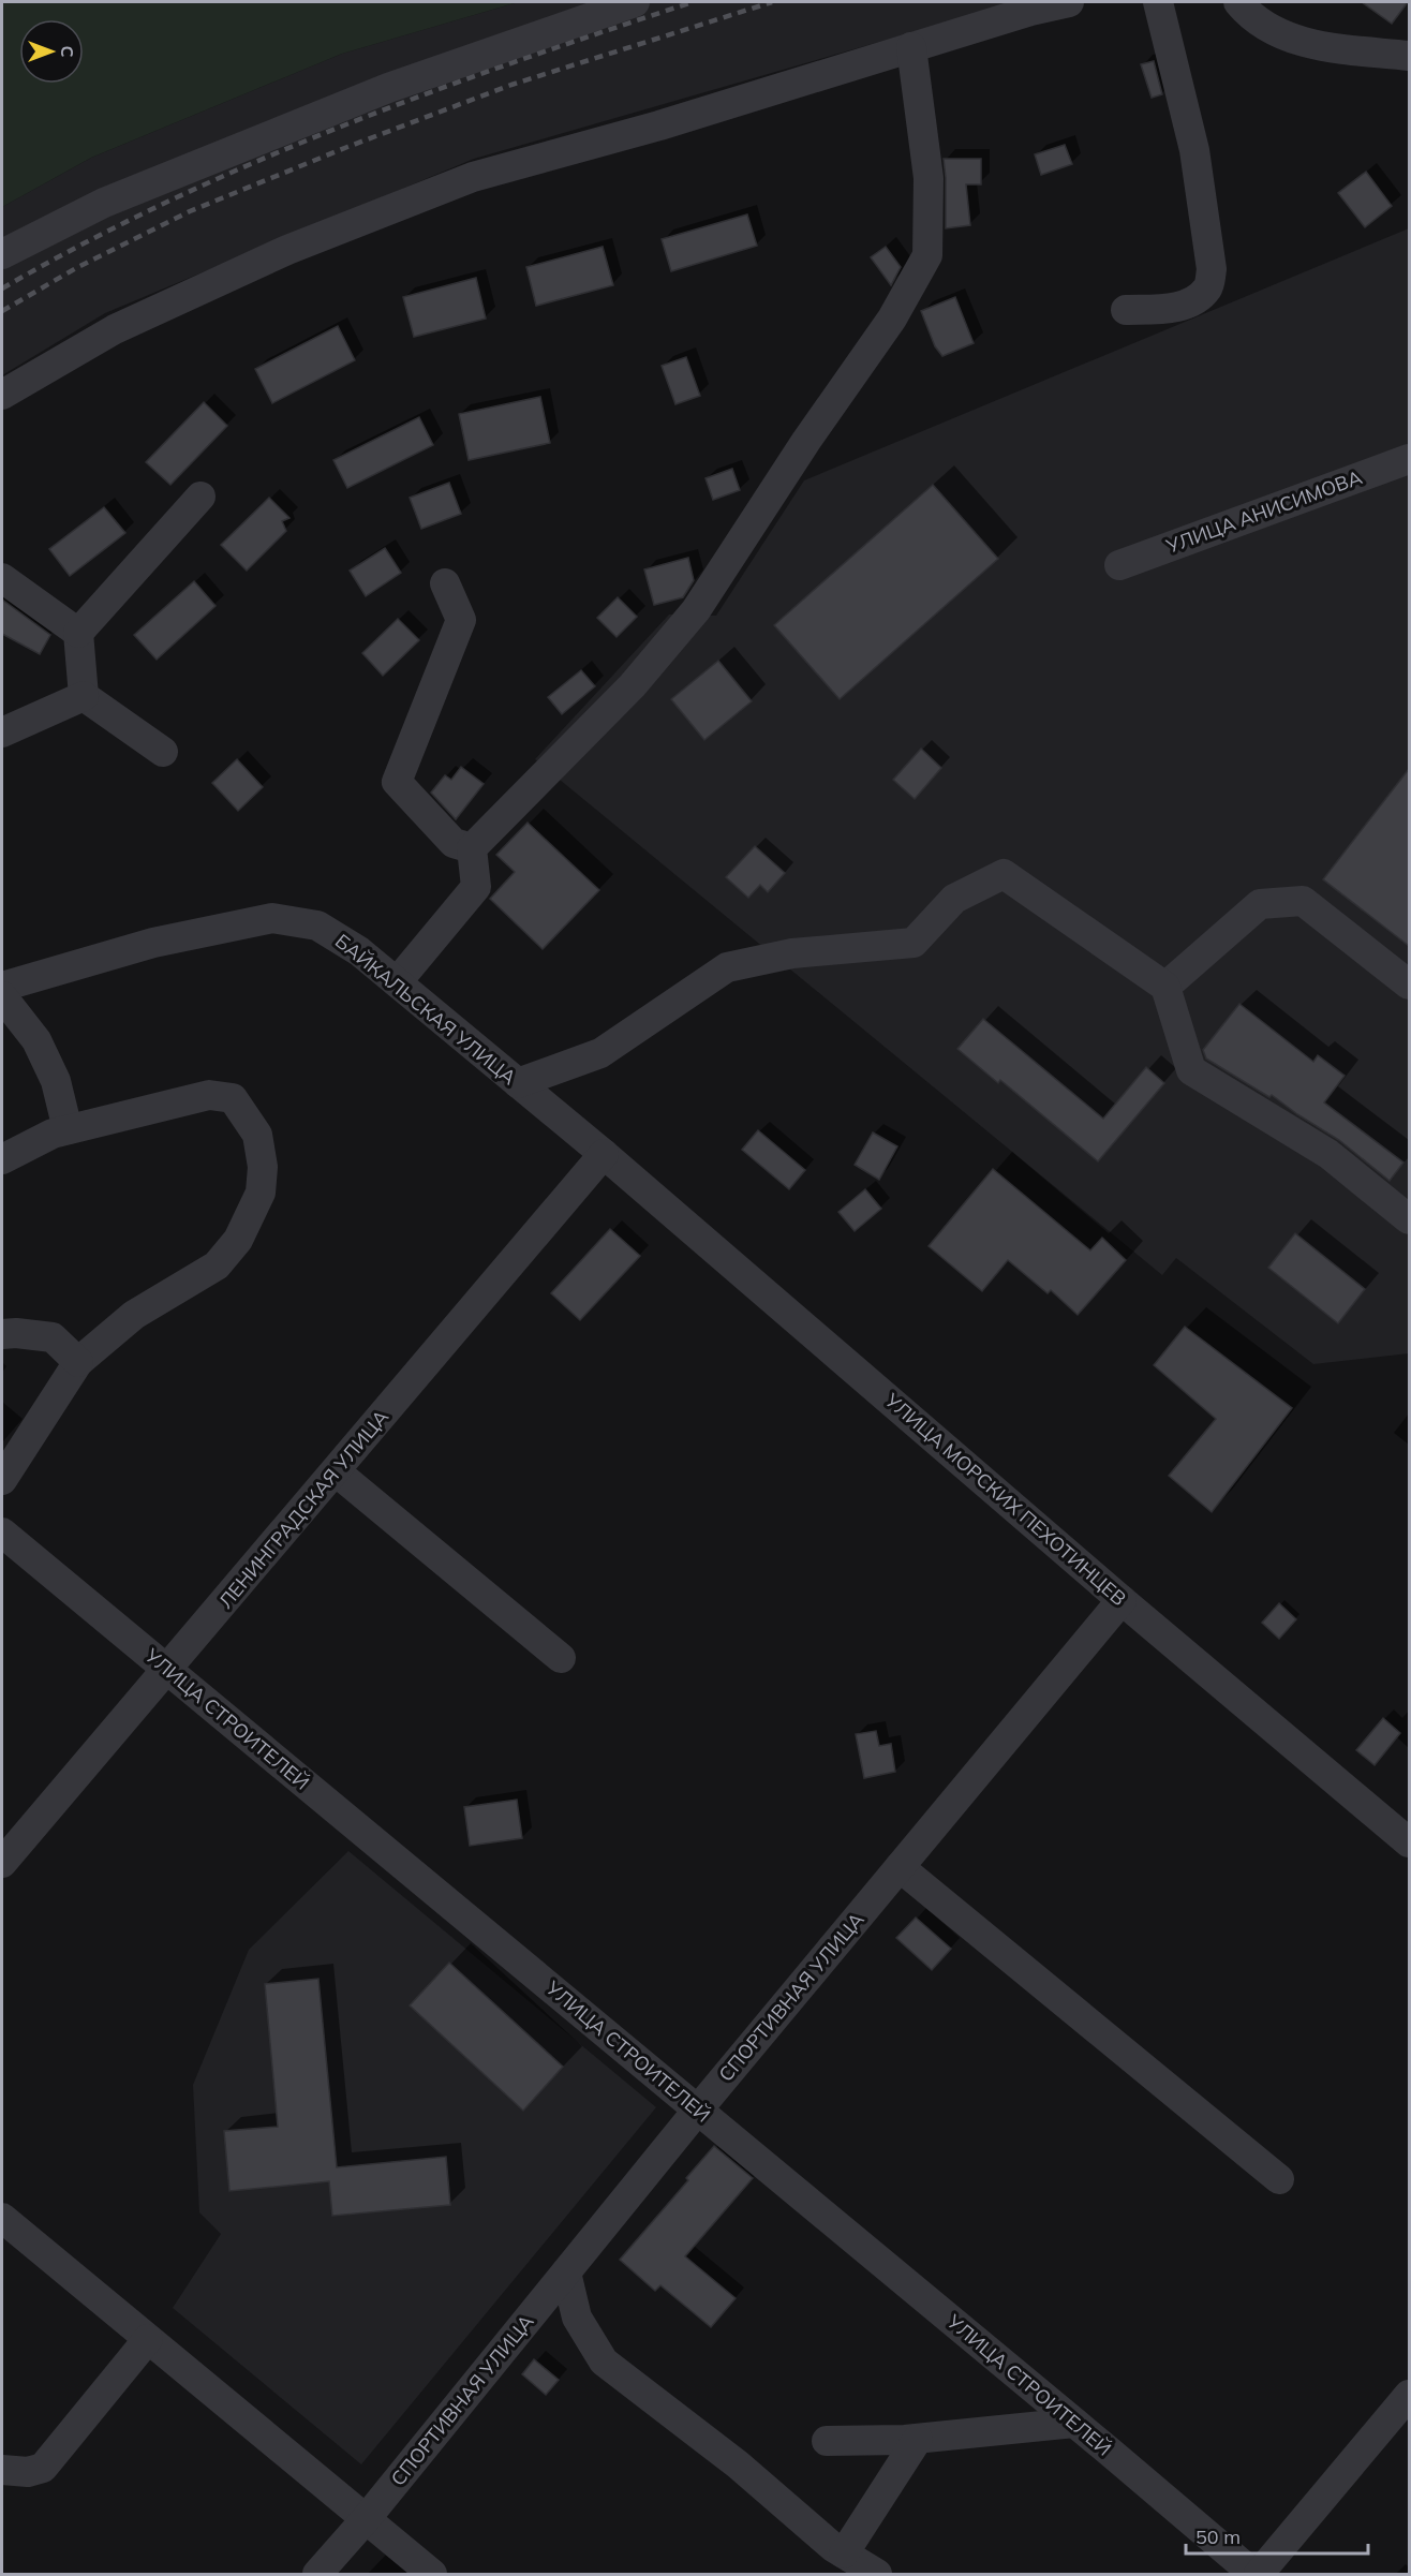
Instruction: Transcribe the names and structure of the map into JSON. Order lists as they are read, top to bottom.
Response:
{
  "streets": {
    "street": [
      "УЛИЦА АНИСИМОВА",
      "БАЙКАЛЬСКАЯ УЛИЦА",
      "УЛИЦА МОРСКИХ ПЕХОТИНЦЕВ",
      "ЛЕНИНГРАДСКАЯ УЛИЦА",
      "УЛИЦА СТРОИТЕЛЕЙ",
      "СПОРТИВНАЯ УЛИЦА"
    ]
  },
  "crossings": [
    ["БАЙКАЛЬСКАЯ УЛИЦА", "УЛИЦА МОРСКИХ ПЕХОТИНЦЕВ"],
    ["БАЙКАЛЬСКАЯ УЛИЦА", "ЛЕНИНГРАДСКАЯ УЛИЦА"],
    ["УЛИЦА МОРСКИХ ПЕХОТИНЦЕВ", "ЛЕНИНГРАДСКАЯ УЛИЦА"],
    ["УЛИЦА МОРСКИХ ПЕХОТИНЦЕВ", "СПОРТИВНАЯ УЛИЦА"],
    ["ЛЕНИНГРАДСКАЯ УЛИЦА", "УЛИЦА СТРОИТЕЛЕЙ"],
    ["УЛИЦА СТРОИТЕЛЕЙ", "СПОРТИВНАЯ УЛИЦА"]
  ],
  "scale_bar": "50 m",
  "north": "right"
}
